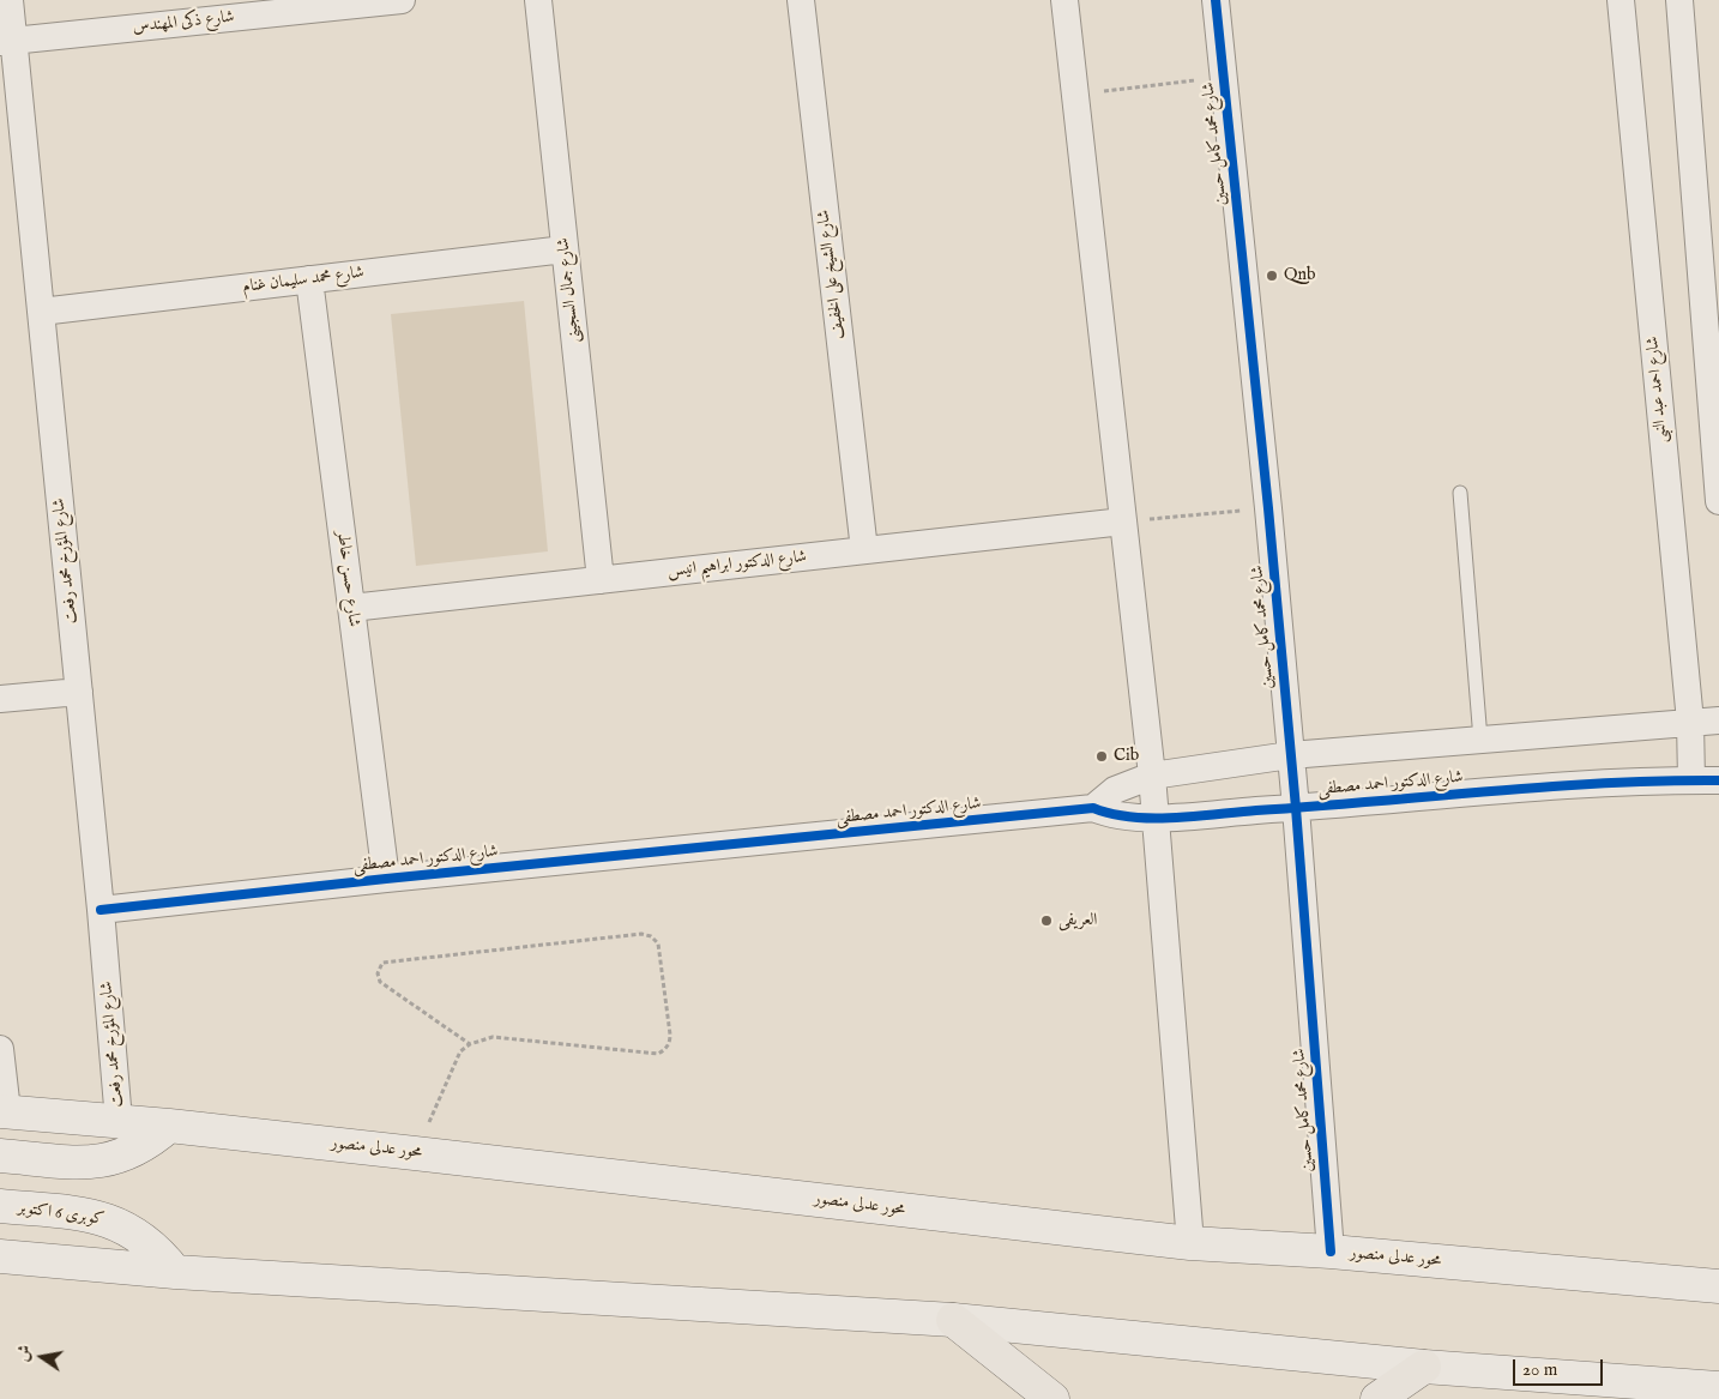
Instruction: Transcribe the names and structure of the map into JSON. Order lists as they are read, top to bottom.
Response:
{
  "streets": {
    "main road": ["محور عدلى منصور", "كوبرى 6 اكتوبر"],
    "street": [
      "شارع ذكى المهندس",
      "شارع محمد كامل حسين",
      "شارع الشيخ على الخفيف",
      "شارع محمد سليمان غنام",
      "شارع جمال السجينى",
      "شارع احمد عبد النبى",
      "شارع المؤرخ محمد رفعت",
      "شارع الدكتور ابراهيم انيس",
      "شارع حسن خاطر",
      "شارع الدكتور احمد مصطفى"
    ]
  },
  "crossings": [
    ["شارع ذكى المهندس", "شارع المؤرخ محمد رفعت"],
    ["شارع محمد كامل حسين", "شارع الدكتور احمد مصطفى"],
    ["شارع محمد كامل حسين", "محور عدلى منصور"],
    ["شارع الشيخ على الخفيف", "شارع الدكتور ابراهيم انيس"],
    ["شارع محمد سليمان غنام", "شارع جمال السجينى"],
    ["شارع محمد سليمان غنام", "شارع المؤرخ محمد رفعت"],
    ["شارع محمد سليمان غنام", "شارع حسن خاطر"],
    ["شارع جمال السجينى", "شارع الدكتور ابراهيم انيس"],
    ["شارع احمد عبد النبى", "شارع الدكتور احمد مصطفى"],
    ["شارع المؤرخ محمد رفعت", "شارع الدكتور احمد مصطفى"],
    ["شارع المؤرخ محمد رفعت", "محور عدلى منصور"],
    ["شارع الدكتور ابراهيم انيس", "شارع حسن خاطر"],
    ["شارع حسن خاطر", "شارع الدكتور احمد مصطفى"]
  ],
  "places": ["Qnb", "Cib", "العريفى"],
  "scale_bar": "20 m",
  "north": "left"
}
